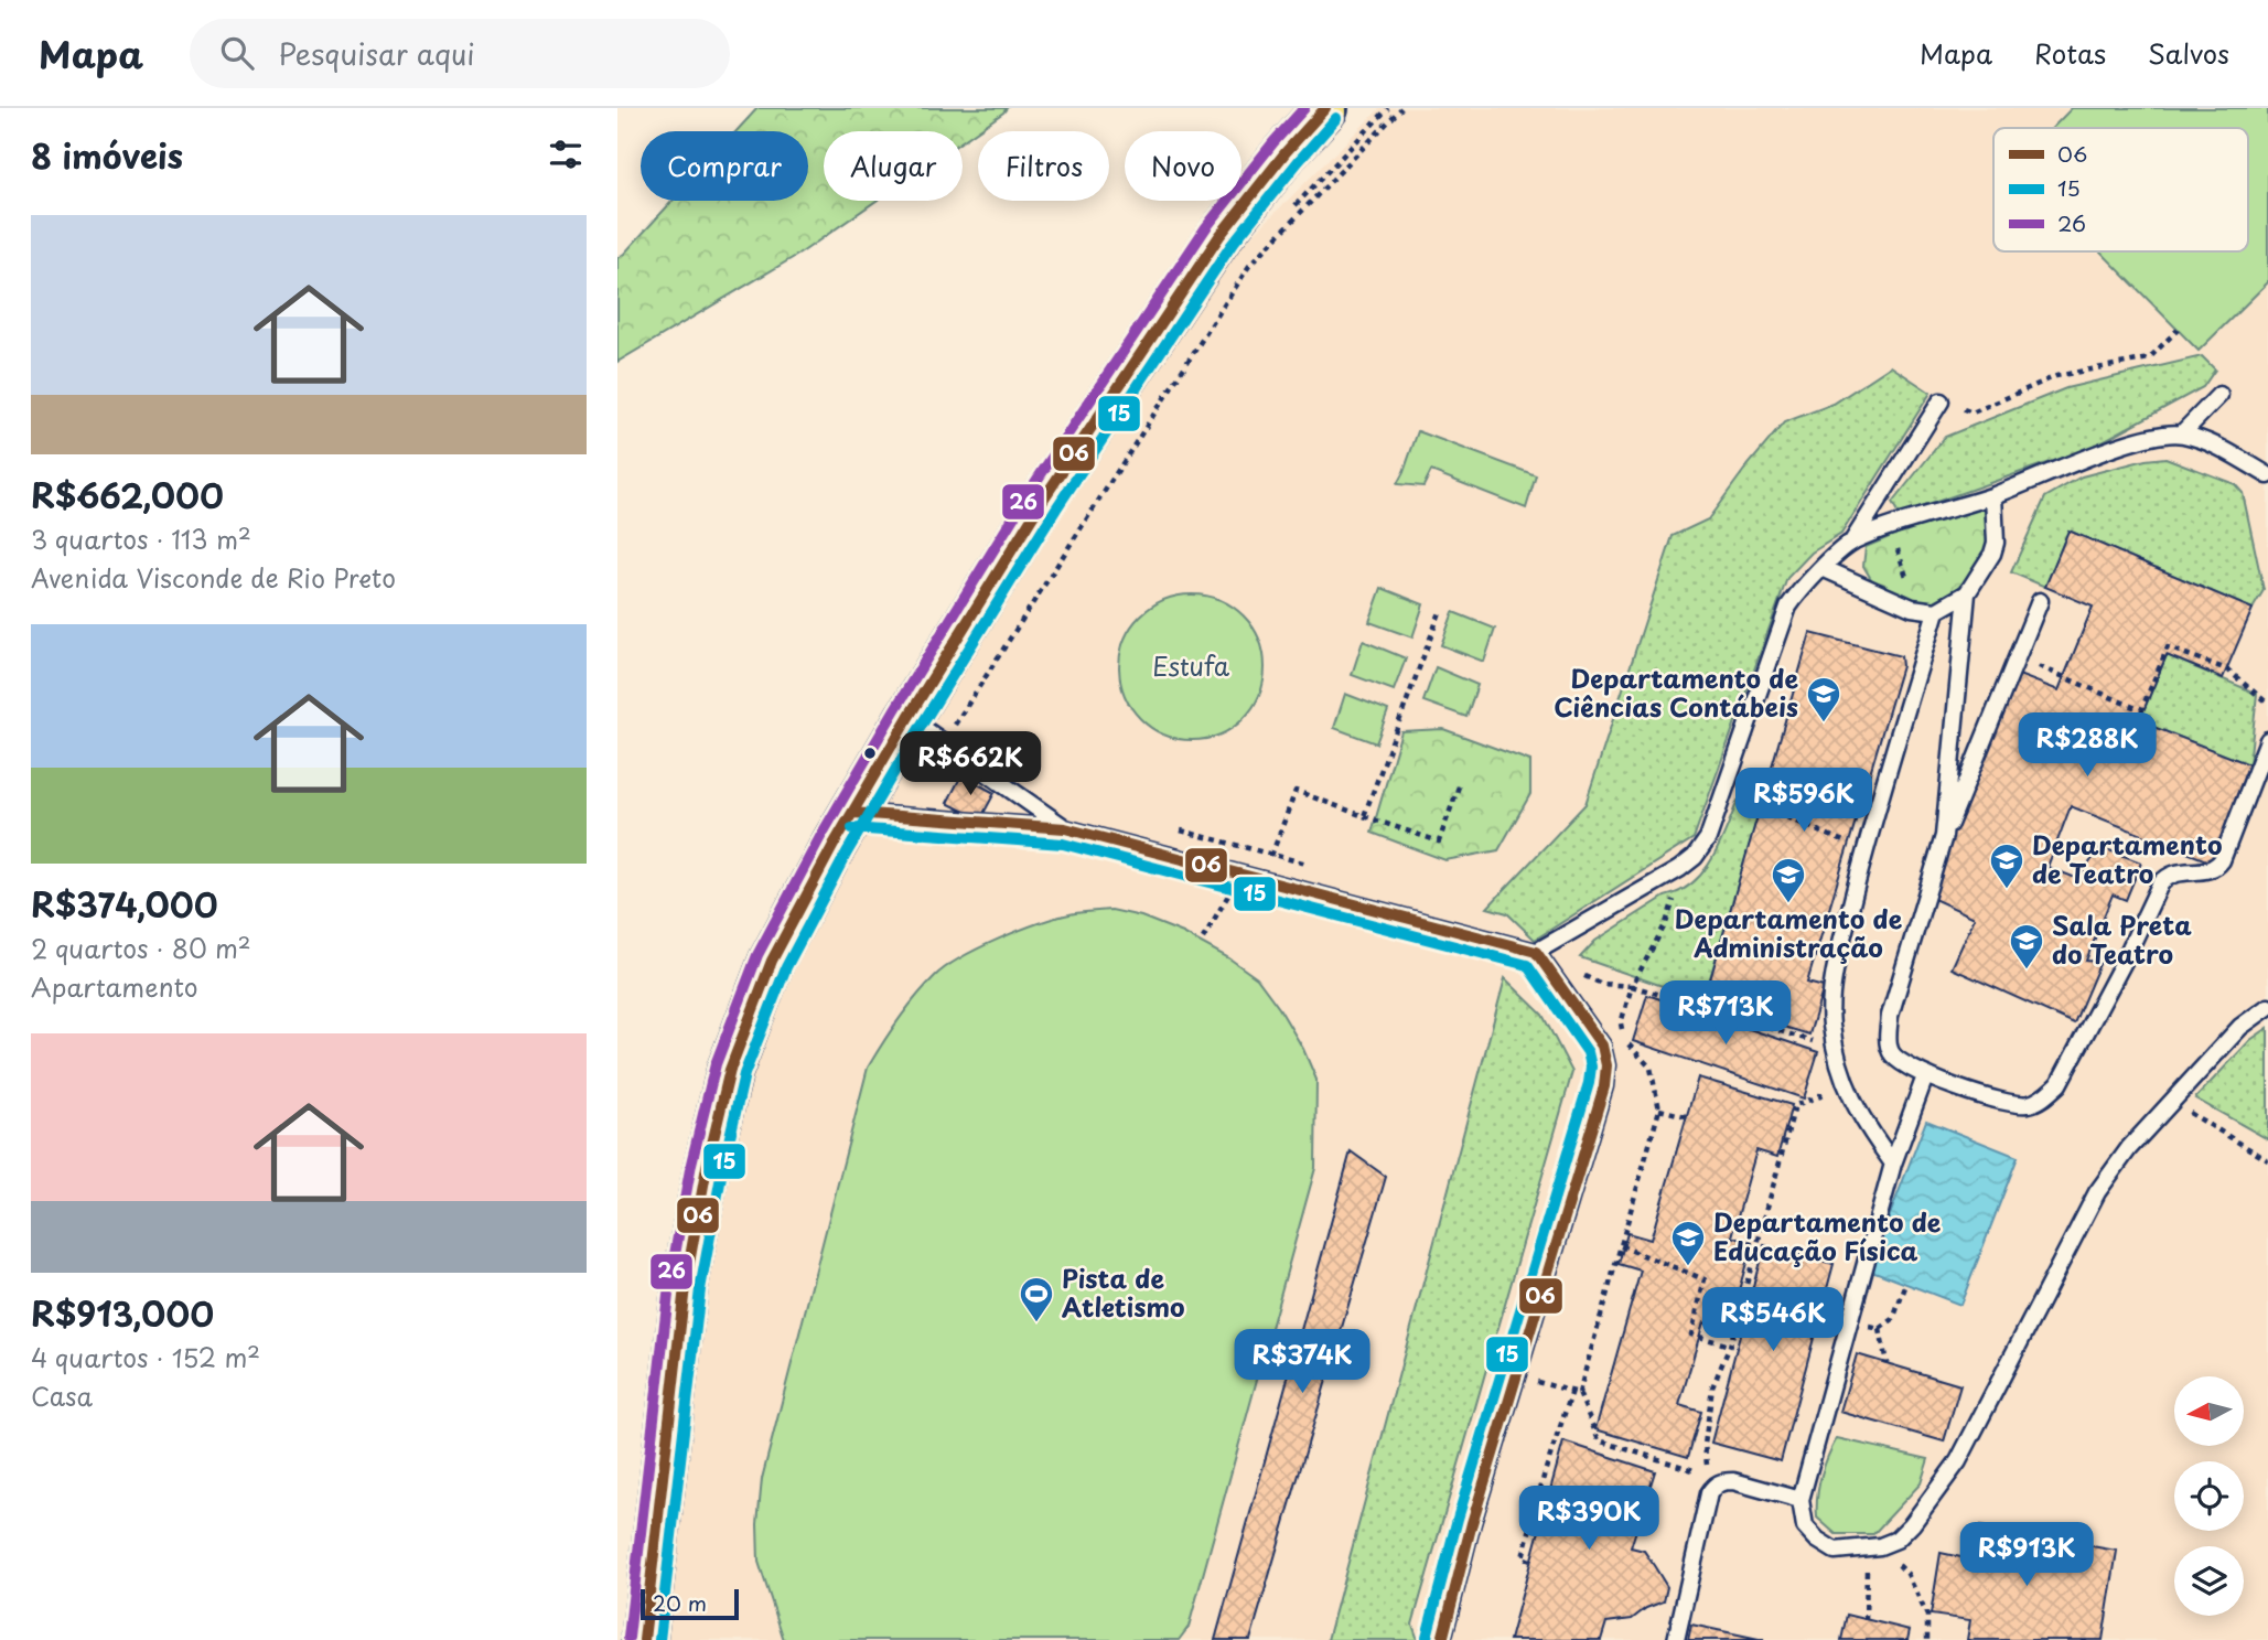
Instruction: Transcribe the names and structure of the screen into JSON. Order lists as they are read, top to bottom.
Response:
{
  "parks": ["Estufa"],
  "places": {
    "school or university": [
      "Departamento de Ciências Contábeis",
      "Departamento de Teatro",
      "Departamento de Administração",
      "Sala Preta do Teatro",
      "Departamento de Educação Física"
    ],
    "sports": ["Pista de Atletismo"]
  },
  "lines": ["transit line 06", "transit line 26", "transit line 15"],
  "legend": ["06", "15", "26"],
  "scale_bar": "20 m",
  "north": "left",
  "page": {
    "header": "Mapa",
    "search": "Pesquisar aqui",
    "nav": ["Mapa", "Rotas", "Salvos"],
    "heading": "8 imóveis",
    "chip": [
      "Comprar",
      "Alugar",
      "Filtros",
      "Novo"
    ],
    "list": [
      {
        "name": "R$662,000",
        "note": "3 quartos · 113 m² · Avenida Visconde de Rio Preto"
      },
      {
        "name": "R$374,000",
        "note": "2 quartos · 80 m² · Apartamento"
      },
      {
        "name": "R$913,000",
        "note": "4 quartos · 152 m² · Casa"
      }
    ],
    "price": [
      "R$288K",
      "R$662K",
      "R$596K",
      "R$713K",
      "R$546K",
      "R$374K",
      "R$390K",
      "R$913K"
    ],
    "scale": "20 m"
  }
}
